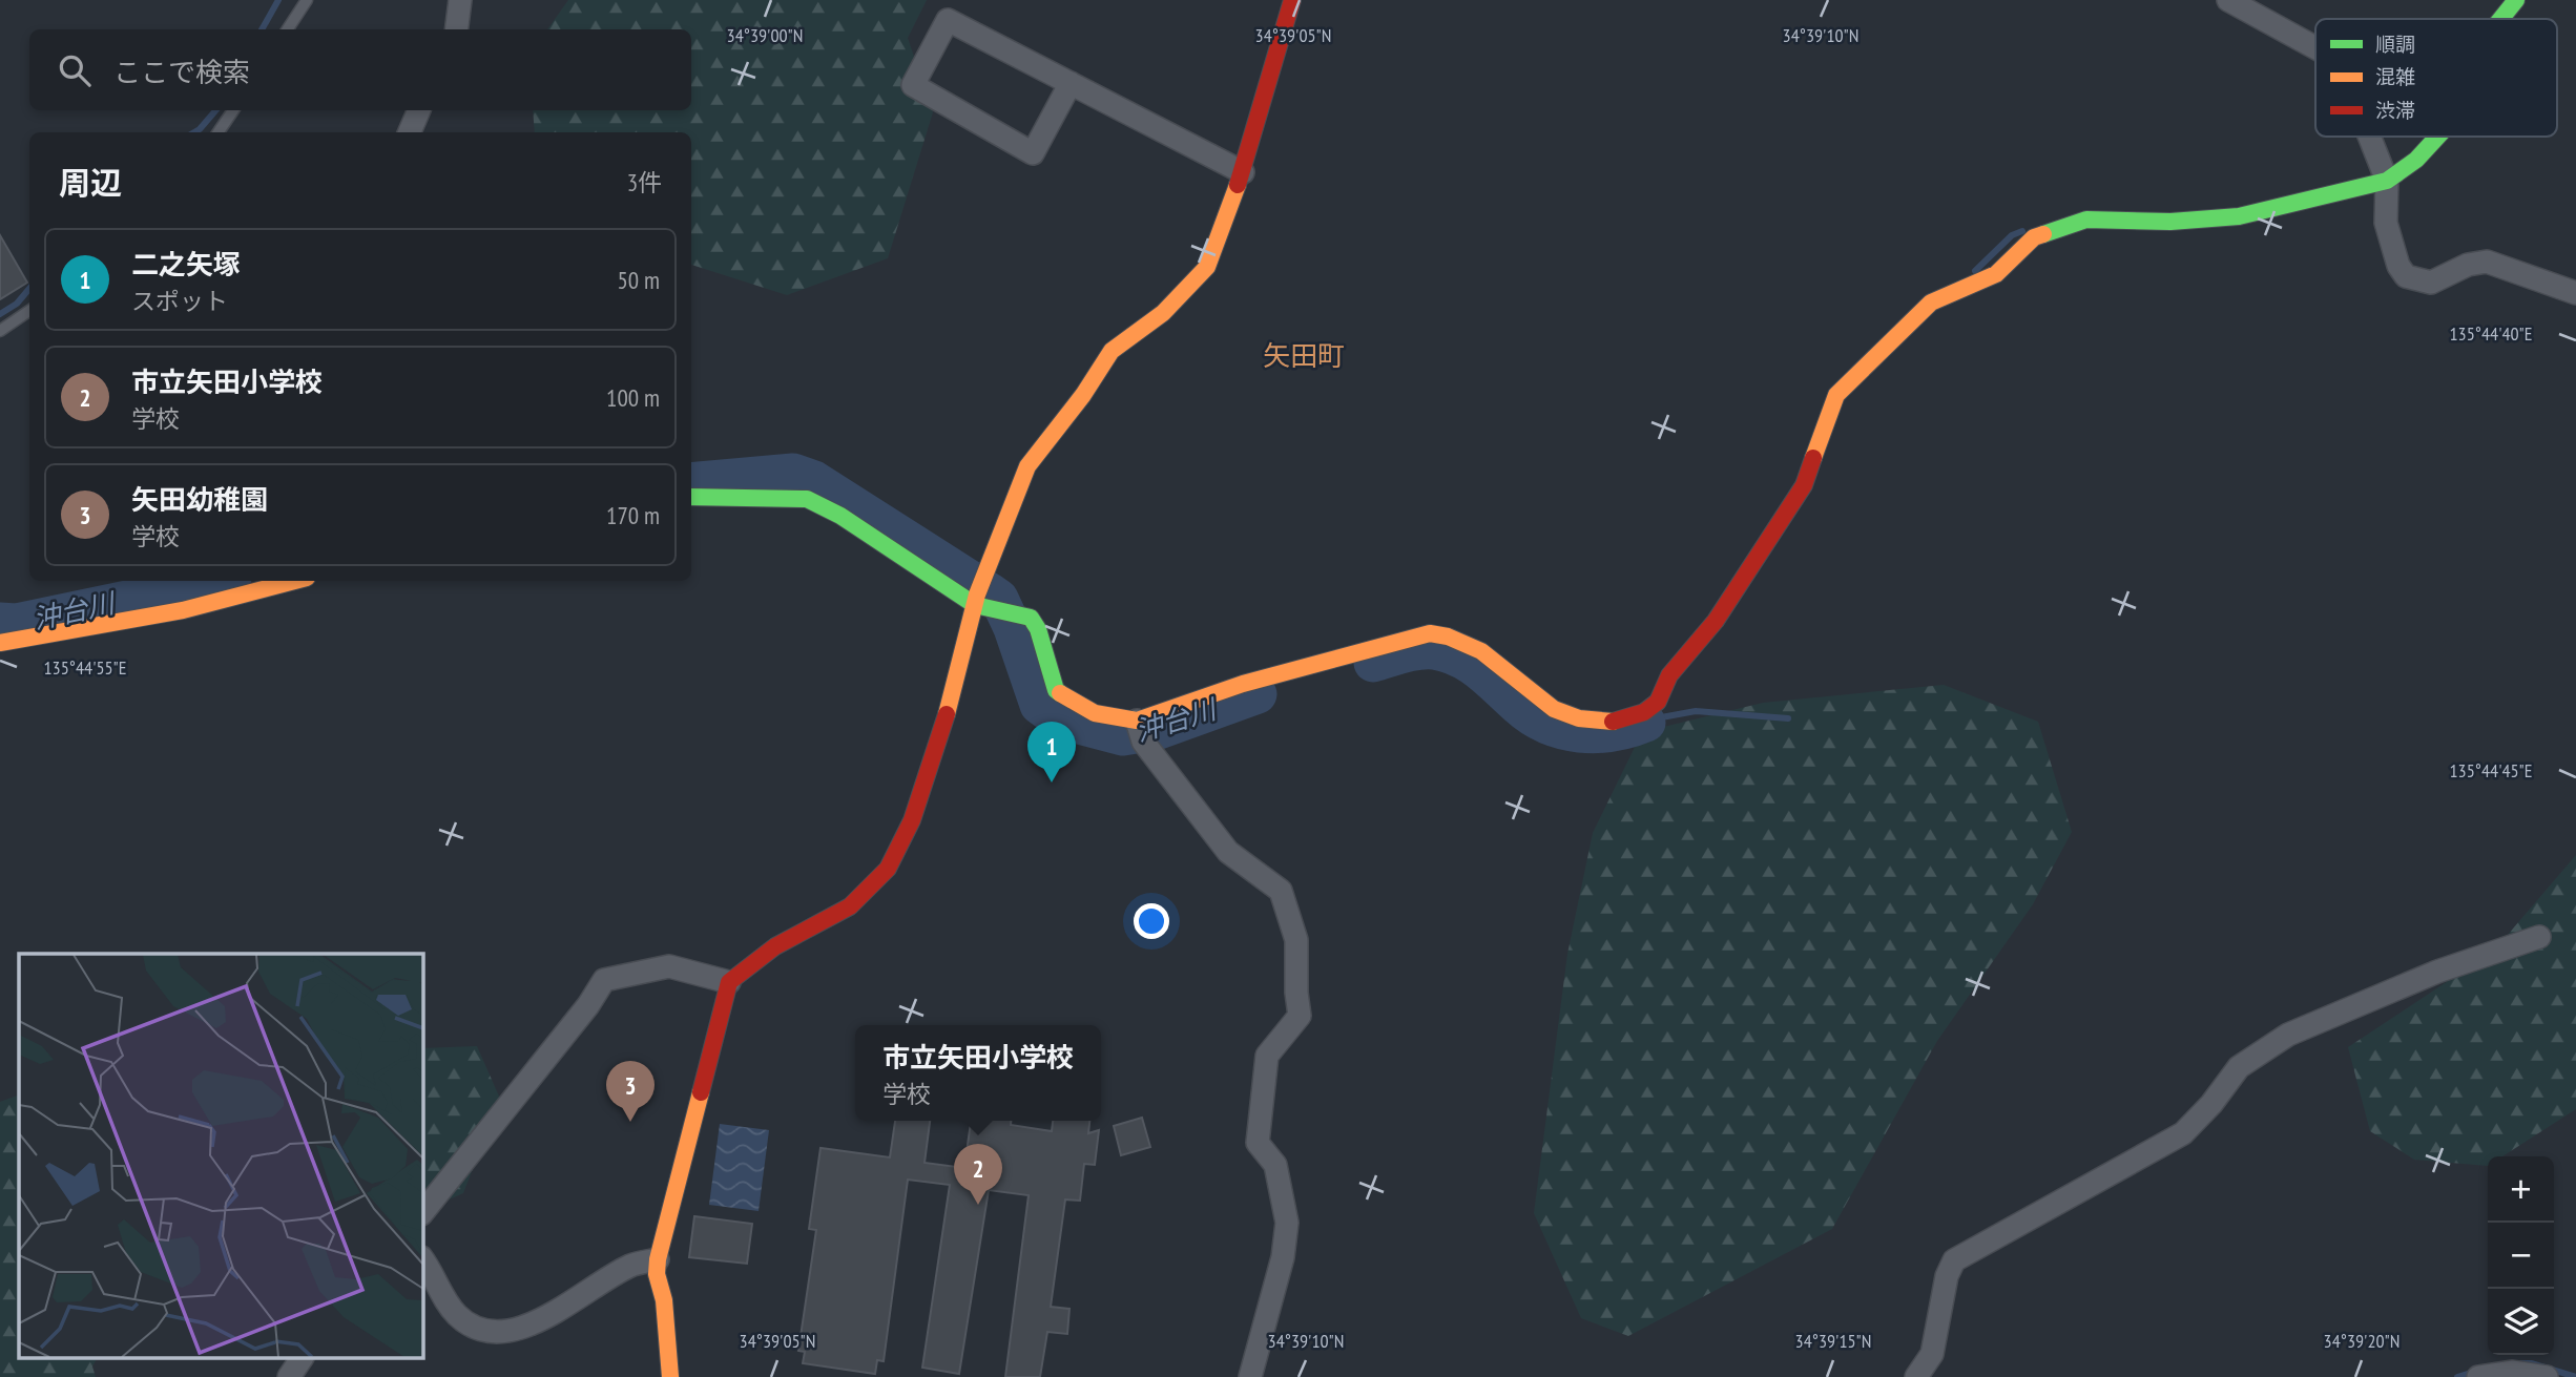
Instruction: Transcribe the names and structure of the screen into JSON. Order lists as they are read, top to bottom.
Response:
{
  "districts": ["矢田町"],
  "water": ["沖台川"],
  "legend": ["順調", "混雑", "渋滞"],
  "page": {
    "search": "ここで検索",
    "heading": ["周辺", "3件"],
    "list": [
      {
        "mark": "1",
        "name": "二之矢塚",
        "note": "スポット",
        "value": "50 m"
      },
      {
        "mark": "2",
        "name": "市立矢田小学校",
        "note": "学校",
        "value": "100 m"
      },
      {
        "mark": "3",
        "name": "矢田幼稚園",
        "note": "学校",
        "value": "170 m"
      }
    ],
    "pins": ["1", "3", "2"],
    "popup": ["市立矢田小学校", "学校"],
    "map_buttons": ["+", "−"]
  },
  "coordinates": [
    "34°39'00\"N",
    "34°39'05\"N",
    "34°39'10\"N",
    "135°44'40\"E",
    "135°44'55\"E",
    "135°44'45\"E",
    "34°39'15\"N",
    "34°39'20\"N"
  ]
}
